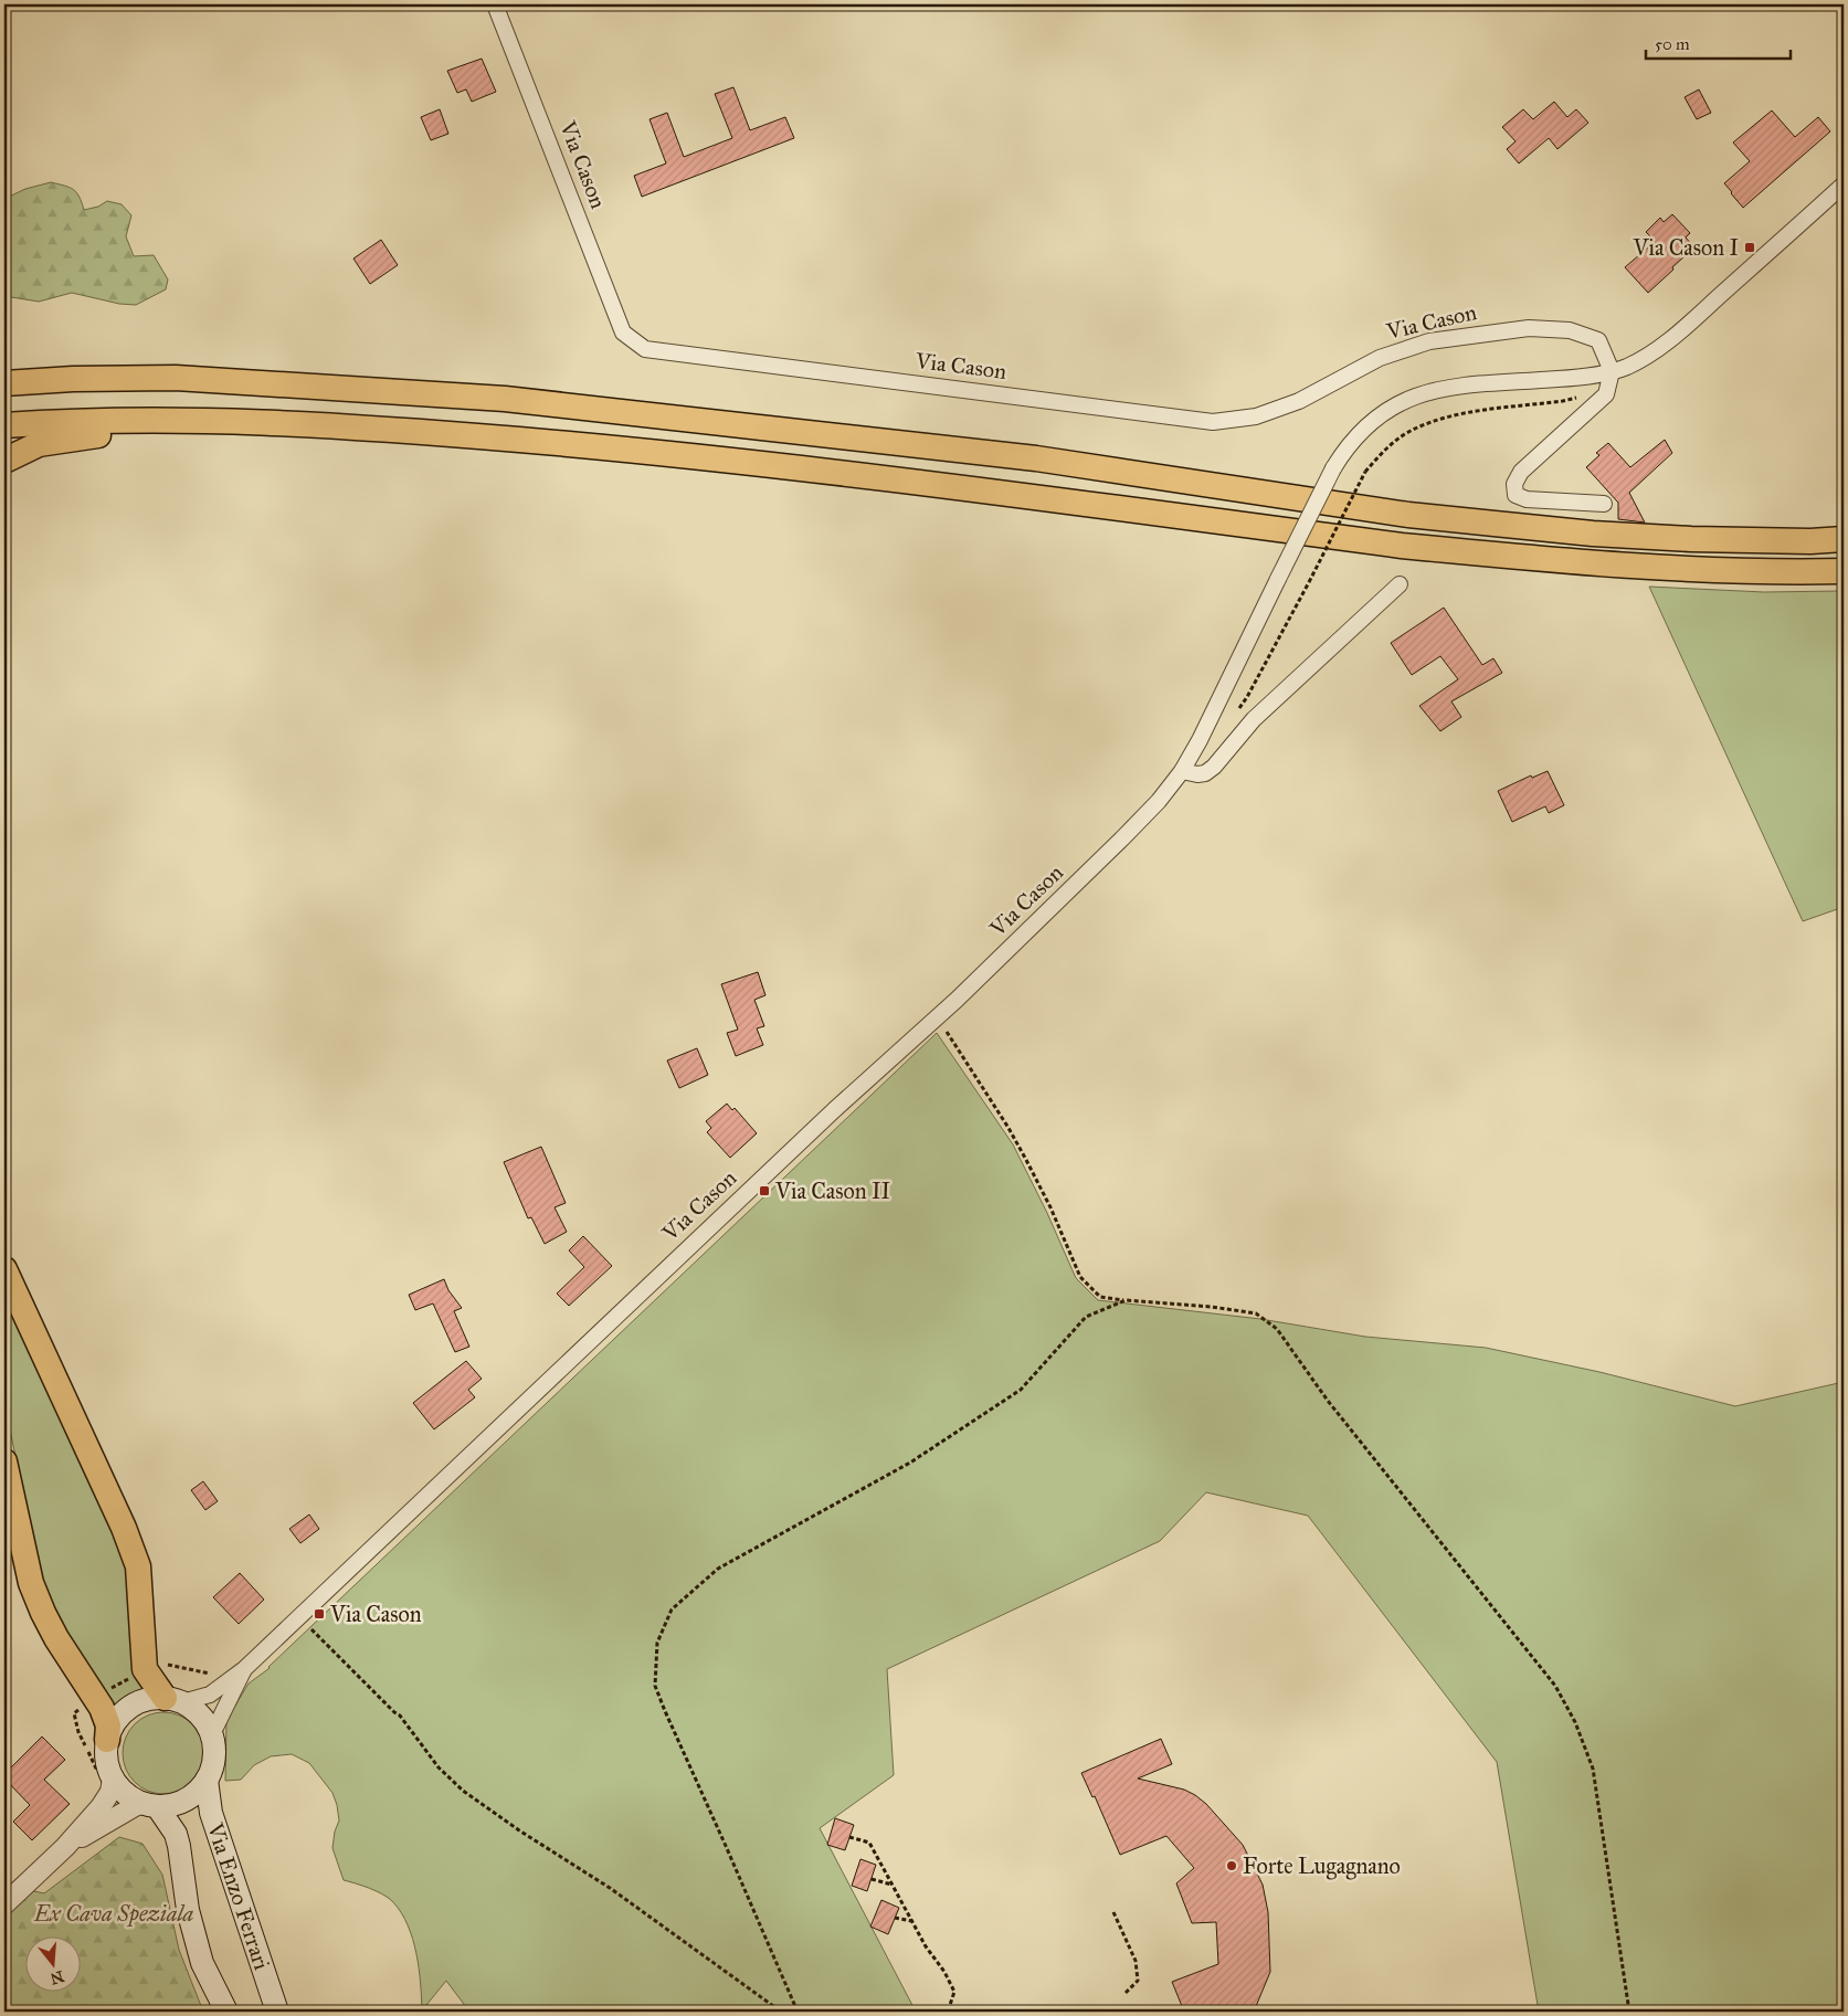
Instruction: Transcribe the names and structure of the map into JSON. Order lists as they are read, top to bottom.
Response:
{
  "streets": {
    "main road": ["Via Enzo Ferrari"],
    "street": ["Via Cason"]
  },
  "crossings": [
    ["Via Cason", "Via Enzo Ferrari"]
  ],
  "parks": ["Ex Cava Speziala"],
  "places": {
    "transit": ["Via Cason I", "Via Cason II", "Via Cason"],
    "other": ["Forte Lugagnano"]
  },
  "scale_bar": "50 m",
  "north": "bottom"
}
